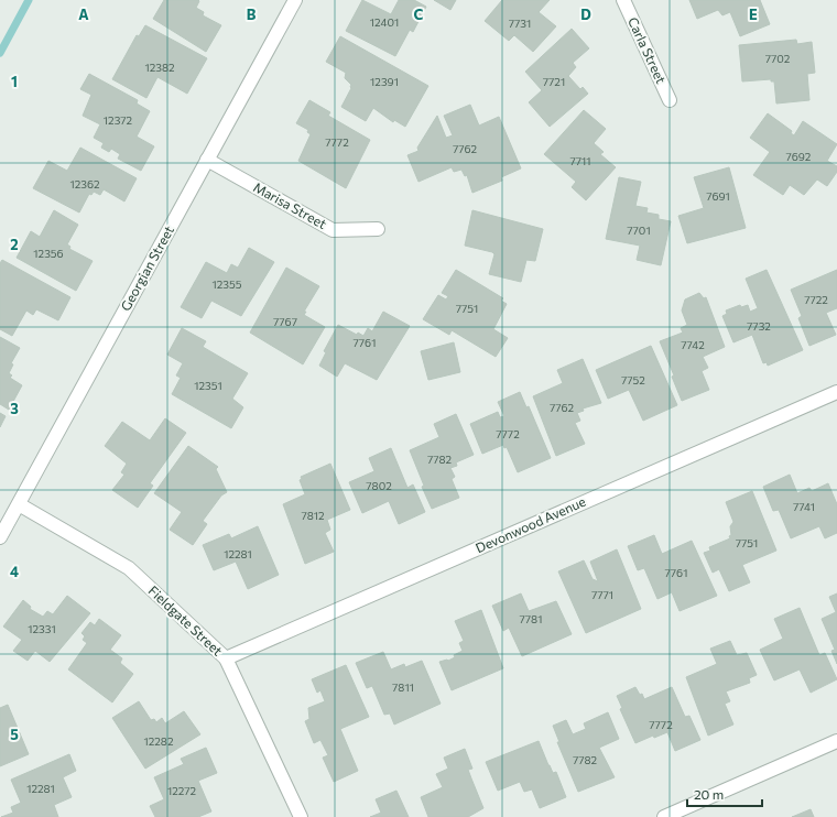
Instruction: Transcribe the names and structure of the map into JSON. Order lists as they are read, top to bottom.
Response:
{
  "streets": {
    "street": [
      "Carla Street",
      "Marisa Street",
      "Georgian Street",
      "Devonwood Avenue",
      "Fieldgate Street"
    ]
  },
  "crossings": [
    ["Marisa Street", "Georgian Street"],
    ["Georgian Street", "Fieldgate Street"],
    ["Devonwood Avenue", "Fieldgate Street"]
  ],
  "house_numbers": [
    "12401",
    "7731",
    "7702",
    "12382",
    "12391",
    "7721",
    "12372",
    "7772",
    "7762",
    "7692",
    "7711",
    "12362",
    "7691",
    "7701",
    "12356",
    "12355",
    "7722",
    "7751",
    "7767",
    "7732",
    "7761",
    "7742",
    "7752",
    "12351",
    "7762",
    "7772",
    "7782",
    "7802",
    "7741",
    "7812",
    "7751",
    "12281",
    "7761",
    "7771",
    "7781",
    "12331",
    "7811",
    "7772",
    "12282",
    "7782",
    "12281",
    "12272"
  ],
  "scale_bar": "20 m",
  "grid": {
    "columns": [
      "A",
      "B",
      "C",
      "D",
      "E"
    ],
    "rows": [
      "1",
      "2",
      "3",
      "4",
      "5"
    ]
  }
}
